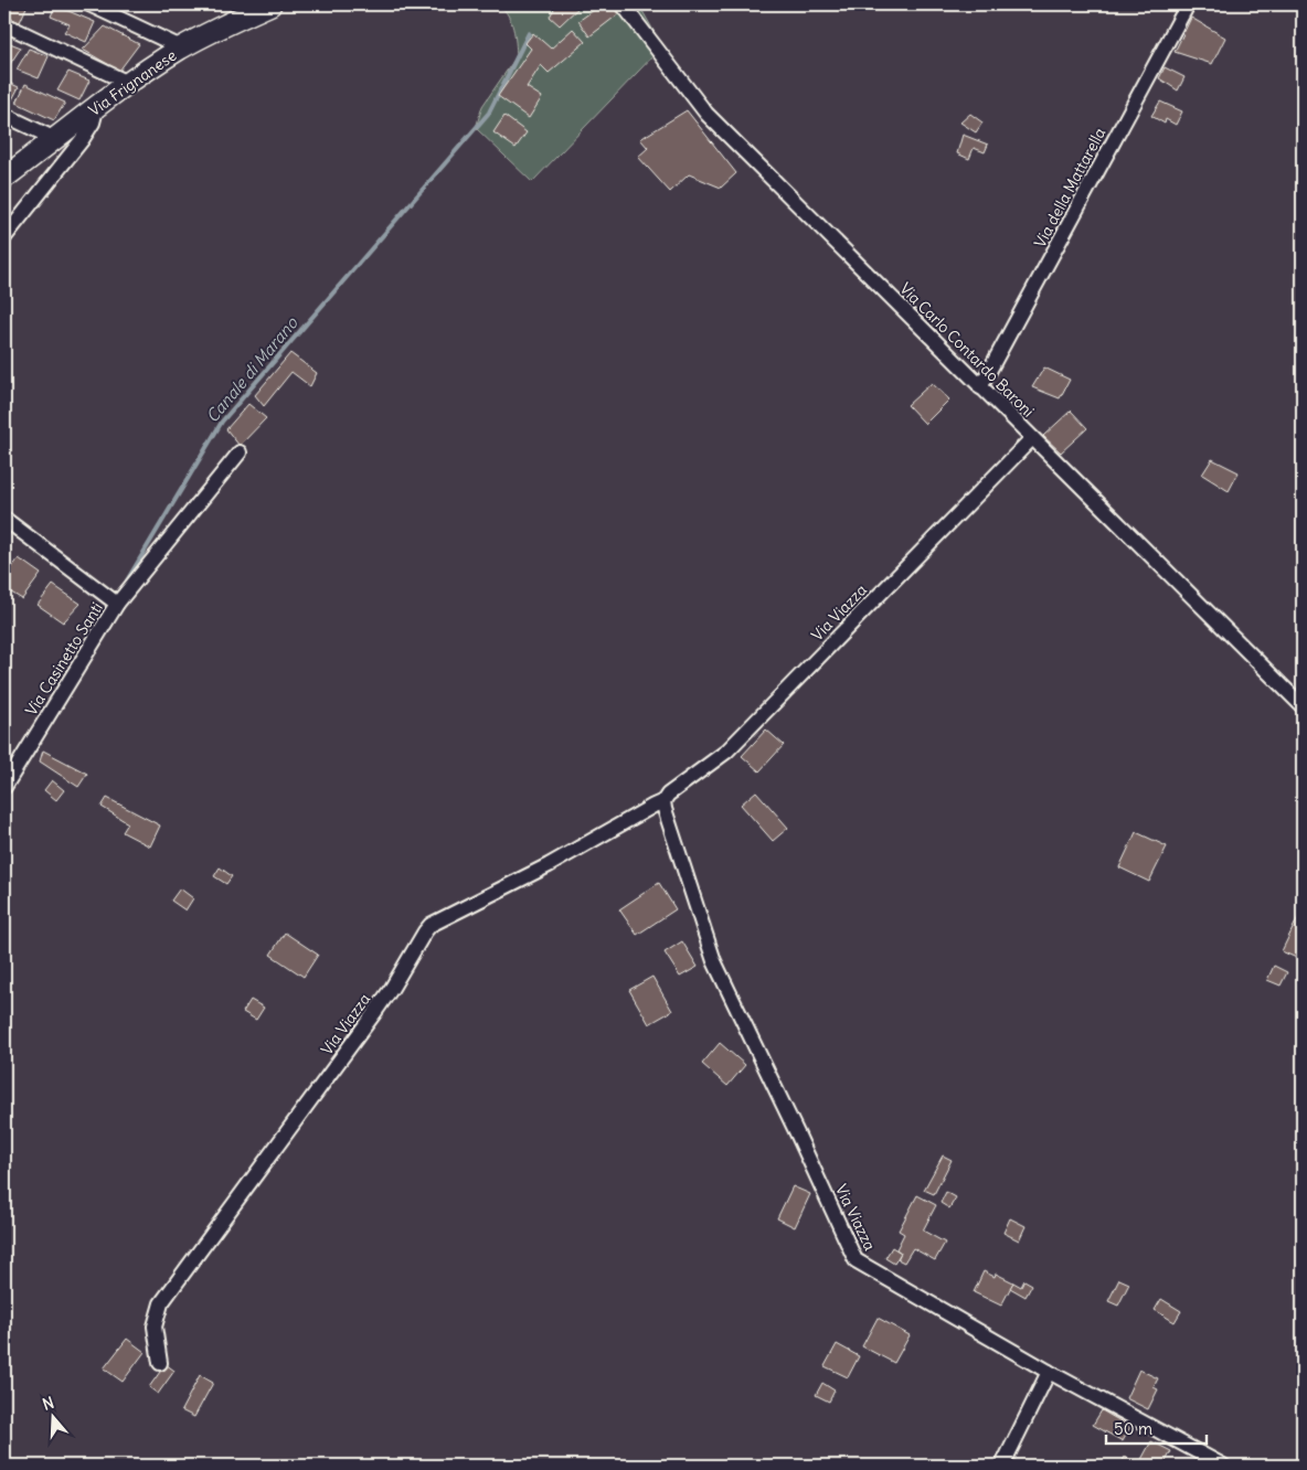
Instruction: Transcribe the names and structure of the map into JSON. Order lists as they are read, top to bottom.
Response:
{
  "streets": {
    "main road": ["Via Frignanese"],
    "street": [
      "Via della Mattarella",
      "Via Carlo Contardo Baroni",
      "Via Viazza",
      "Via Casinetto Santi"
    ]
  },
  "crossings": [
    ["Via della Mattarella", "Via Carlo Contardo Baroni"],
    ["Via Carlo Contardo Baroni", "Via Viazza"]
  ],
  "water": ["Canale di Marano"],
  "scale_bar": "50 m",
  "north": "top"
}
